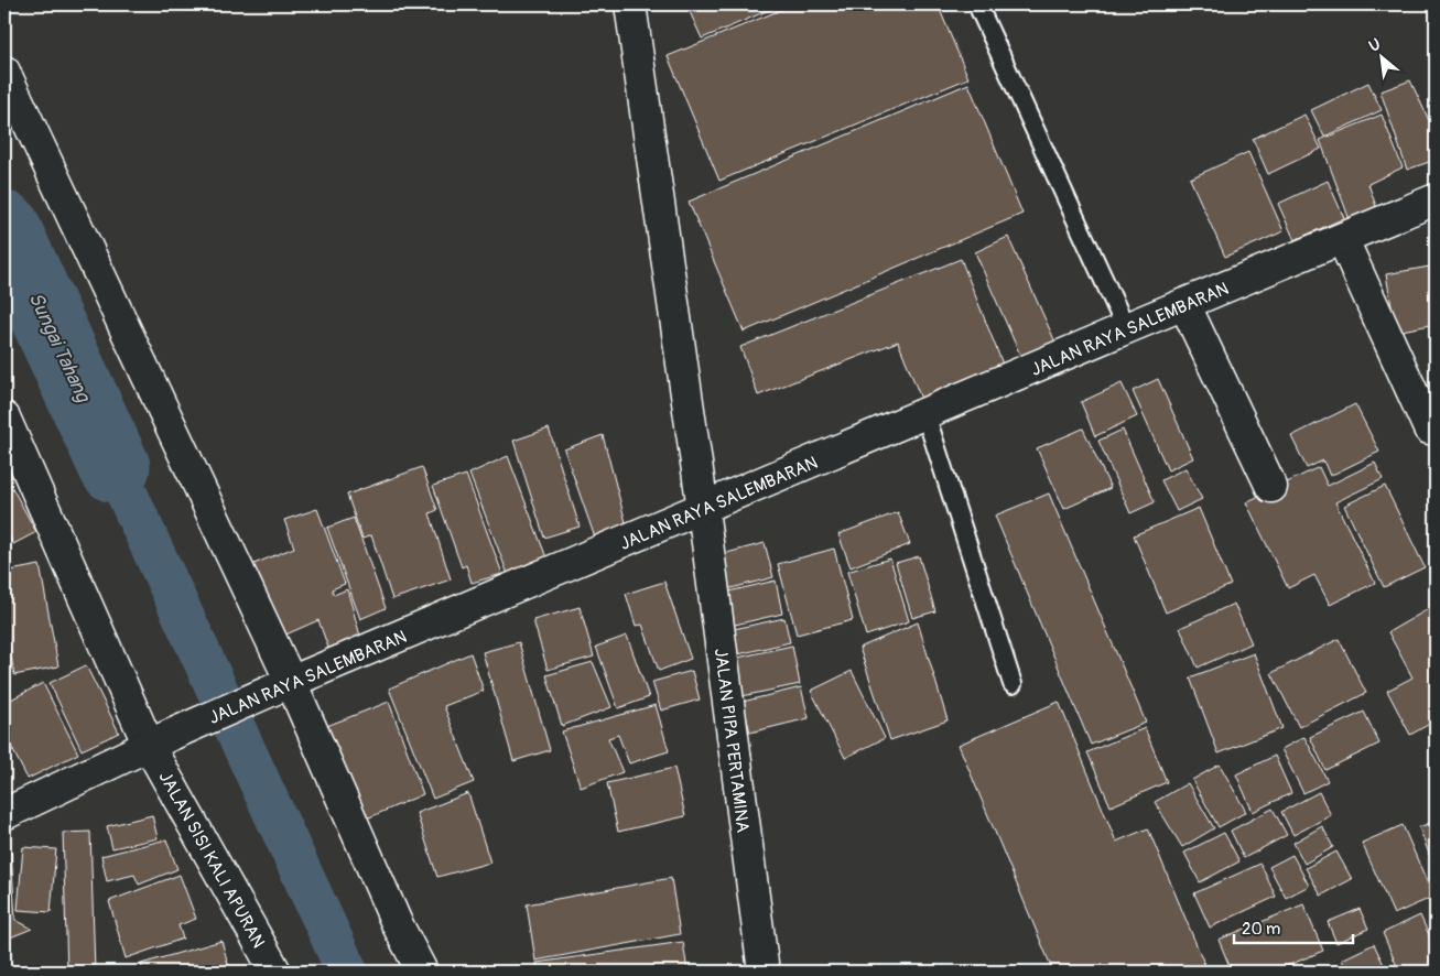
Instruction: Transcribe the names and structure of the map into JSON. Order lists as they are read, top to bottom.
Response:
{
  "streets": {
    "street": ["JALAN RAYA SALEMBARAN", "JALAN PIPA PERTAMINA", "JALAN SISI KALI APURAN"]
  },
  "crossings": [
    ["JALAN RAYA SALEMBARAN", "JALAN PIPA PERTAMINA"],
    ["JALAN RAYA SALEMBARAN", "JALAN SISI KALI APURAN"]
  ],
  "water": ["Sungai Tahang"],
  "scale_bar": "20 m",
  "north": "top left"
}
